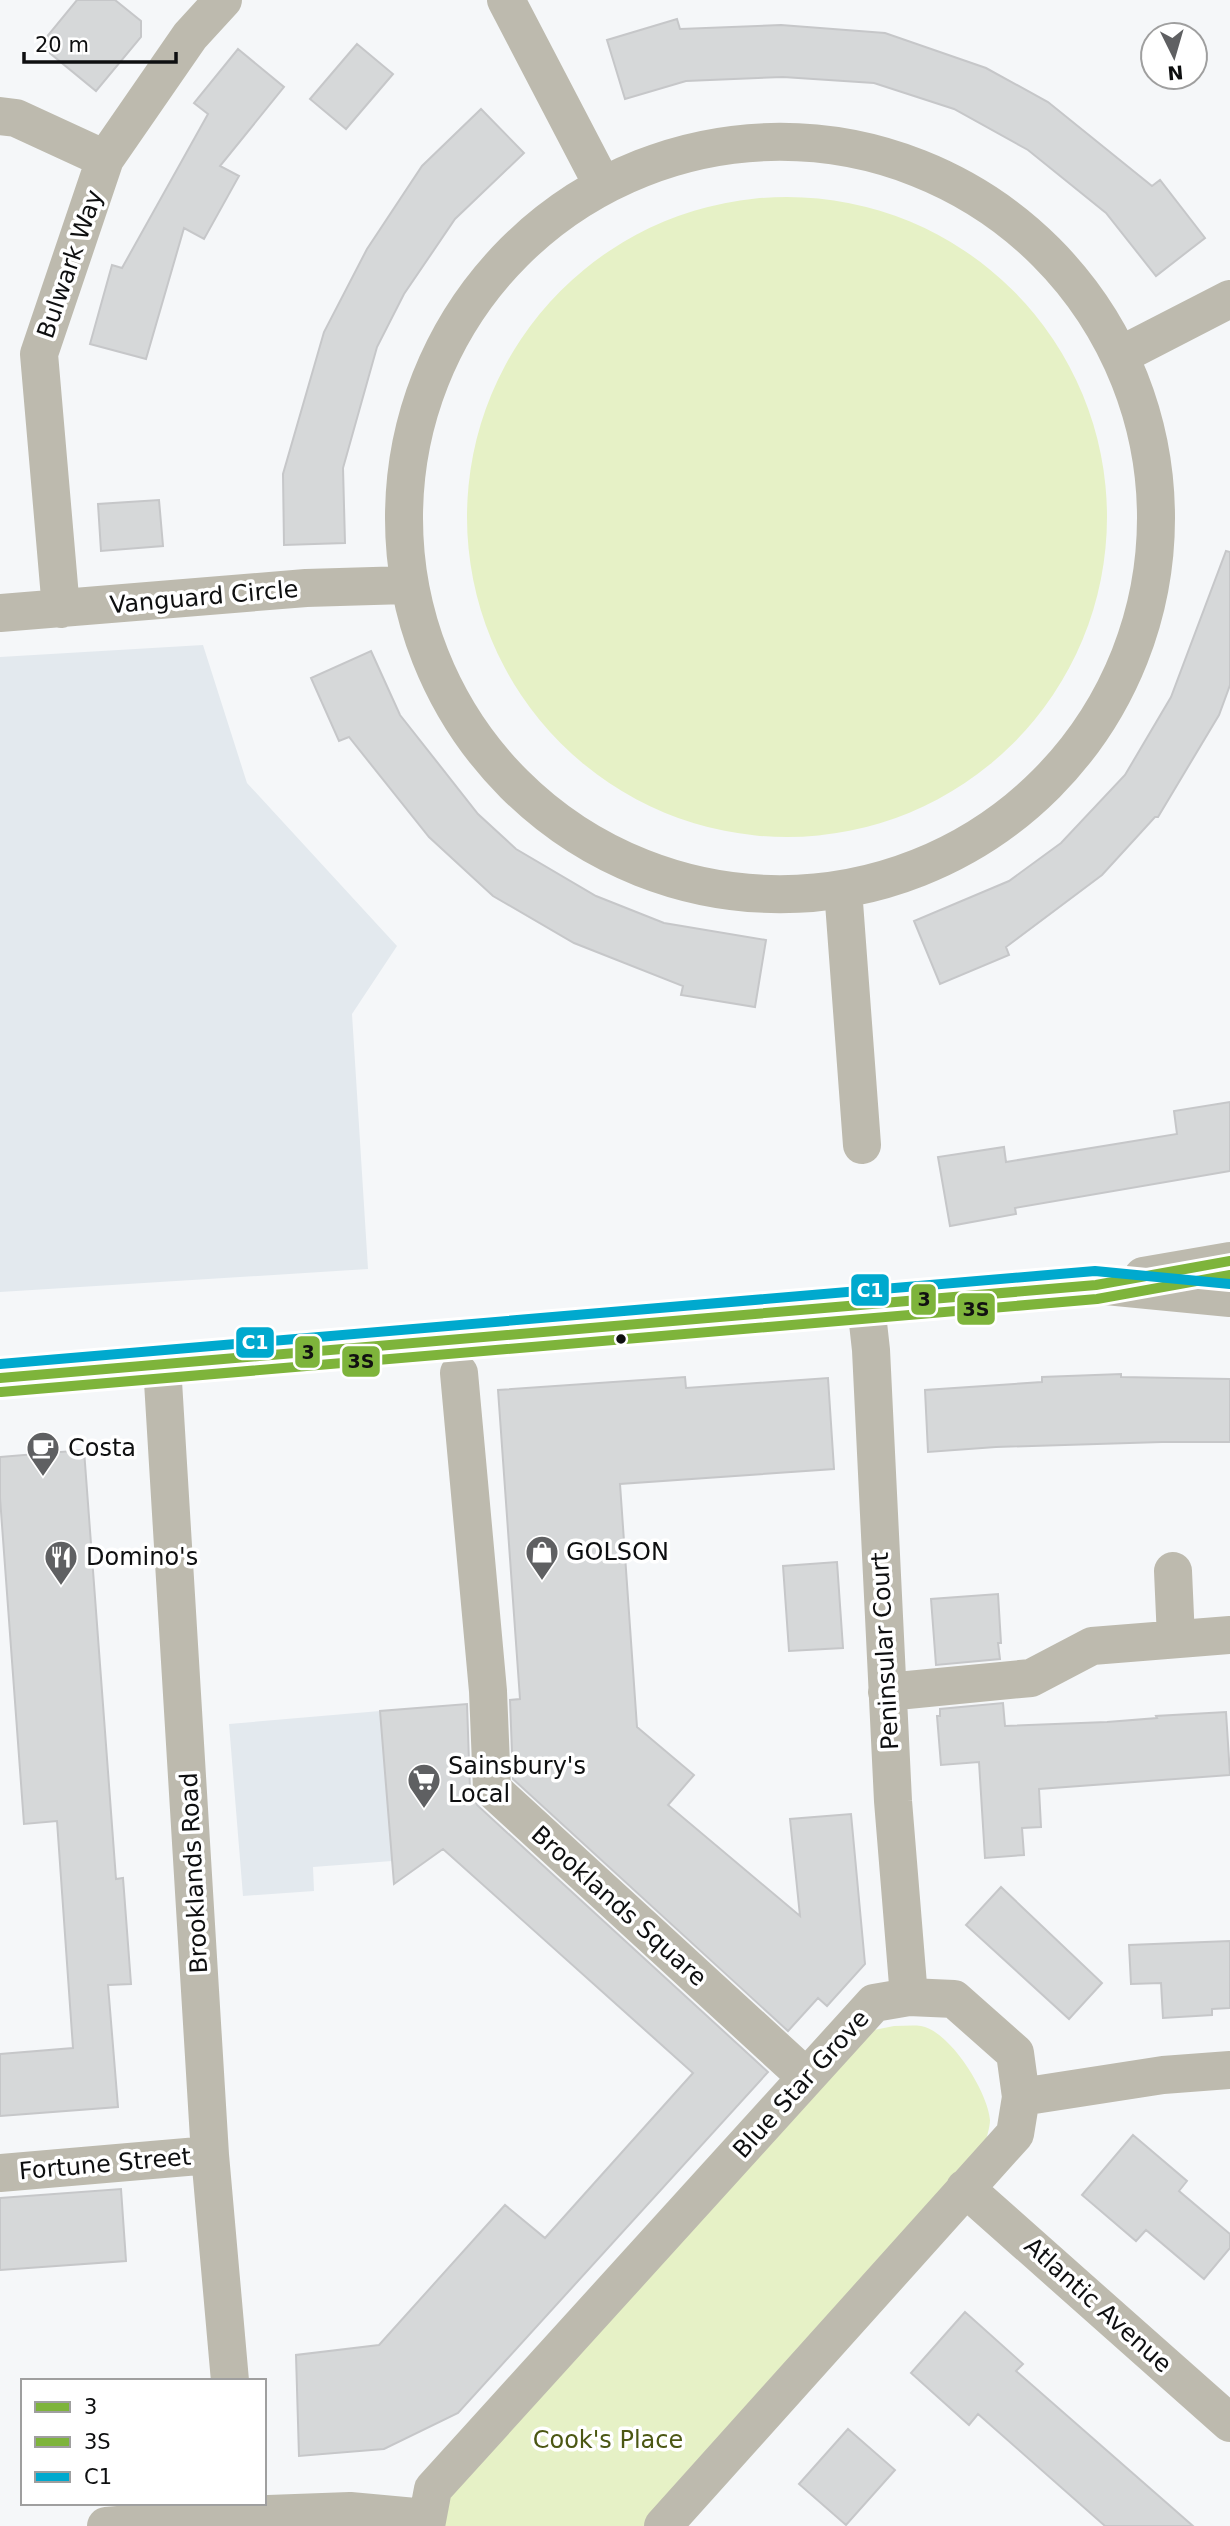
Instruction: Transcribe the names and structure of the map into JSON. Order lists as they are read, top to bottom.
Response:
{
  "streets": {
    "street": [
      "Bulwark Way",
      "Vanguard Circle",
      "Peninsular Court",
      "Brooklands Road",
      "Brooklands Square",
      "Blue Star Grove",
      "Fortune Street",
      "Atlantic Avenue"
    ]
  },
  "crossings": [
    ["Bulwark Way", "Vanguard Circle"],
    ["Peninsular Court", "Blue Star Grove"],
    ["Brooklands Road", "Fortune Street"],
    ["Brooklands Square", "Blue Star Grove"],
    ["Blue Star Grove", "Atlantic Avenue"]
  ],
  "parks": ["Cook's Place"],
  "places": {
    "cafe": ["Costa"],
    "shop": ["GOLSON"],
    "restaurant": ["Domino's"],
    "supermarket": ["Sainsbury's Local"]
  },
  "lines": ["transit line 3", "transit line C1", "transit line 3S"],
  "legend": ["3", "3S", "C1"],
  "scale_bar": "20 m",
  "north": "bottom"
}
